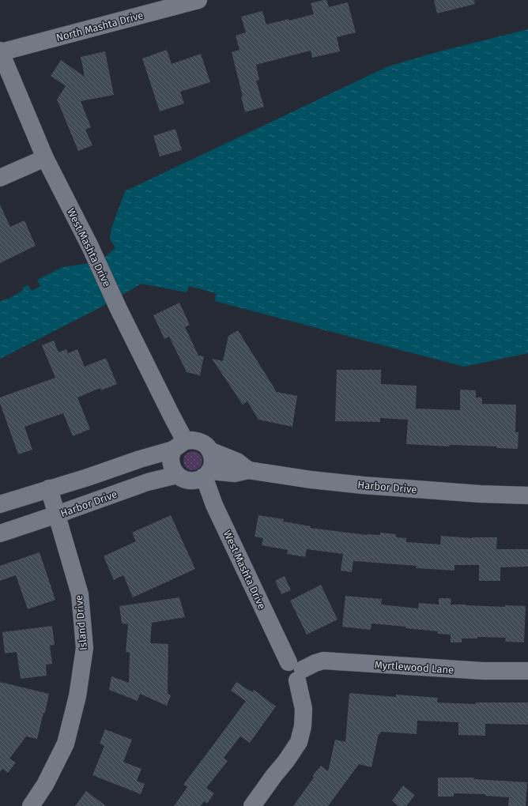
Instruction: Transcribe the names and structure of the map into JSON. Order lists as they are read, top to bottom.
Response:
{
  "streets": {
    "street": [
      "North Mashta Drive",
      "West Mashta Drive",
      "Harbor Drive",
      "Island Drive",
      "Myrtlewood Lane"
    ]
  },
  "crossings": [
    ["North Mashta Drive", "West Mashta Drive"],
    ["West Mashta Drive", "Harbor Drive"],
    ["West Mashta Drive", "Myrtlewood Lane"],
    ["Harbor Drive", "Island Drive"]
  ]
}
